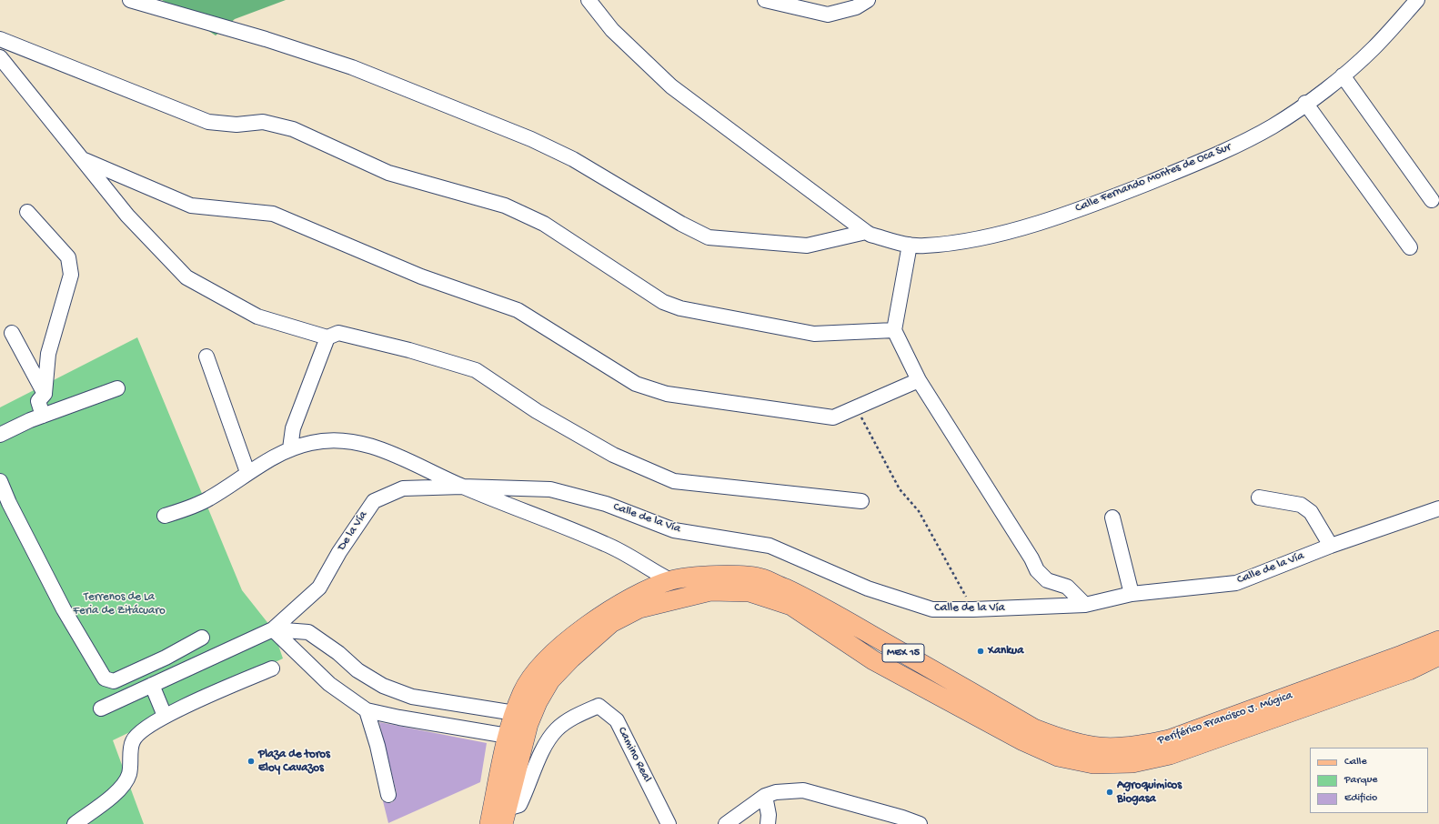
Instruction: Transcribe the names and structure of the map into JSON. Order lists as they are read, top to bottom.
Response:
{
  "streets": {
    "main road": ["MEX 15", "Periférico Francisco J. Múgica"],
    "street": [
      "Calle Fernando Montes de Oca Sur",
      "Calle de la Vía",
      "De la Vía",
      "Camino Real"
    ]
  },
  "crossings": [
    ["Calle de la Vía", "De la Vía"],
    ["Periférico Francisco J. Múgica", "Camino Real"]
  ],
  "parks": ["Terrenos de La Feria de Zitácuaro"],
  "places": ["Xankua", "Plaza de toros Eloy Cavazos", "Agroquimicos Biogasa"],
  "legend": ["Calle", "Parque", "Edificio"]
}
